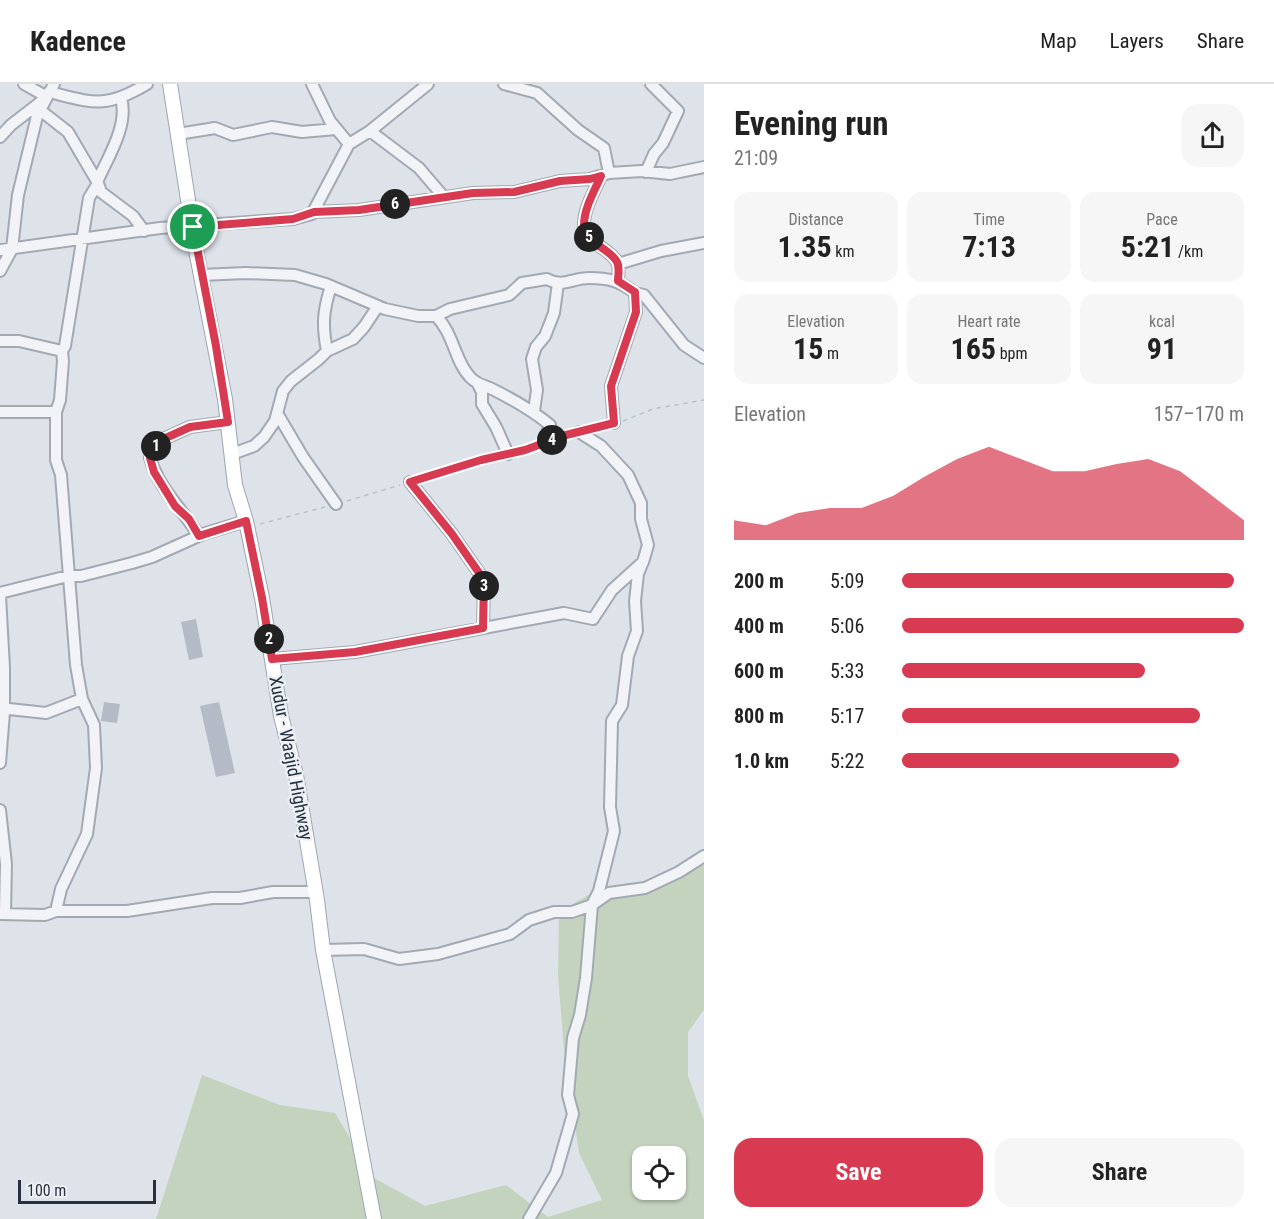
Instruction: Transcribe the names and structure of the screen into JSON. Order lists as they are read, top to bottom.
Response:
{
  "streets": {
    "main road": ["Xudur - Waajid Highway"]
  },
  "scale_bar": "100 m",
  "page": {
    "header": "Kadence",
    "nav": ["Map", "Layers", "Share"],
    "heading": ["Evening run", "21:09"],
    "stats": [
      ["Distance", "1.35 km"],
      ["Time", "7:13"],
      ["Pace", "5:21 /km"],
      ["Elevation", "15 m"],
      ["Heart rate", "165 bpm"],
      ["kcal", "91"]
    ],
    "pins": [
      "6",
      "5",
      "4",
      "1",
      "3",
      "2"
    ],
    "chart": ["Elevation", "157–170 m"],
    "list": [
      {
        "name": "200 m",
        "note": "5:09"
      },
      {
        "name": "400 m",
        "note": "5:06"
      },
      {
        "name": "600 m",
        "note": "5:33"
      },
      {
        "name": "800 m",
        "note": "5:17"
      },
      {
        "name": "1.0 km",
        "note": "5:22"
      }
    ],
    "buttons": ["Save", "Share"],
    "scale": "100 m"
  }
}
